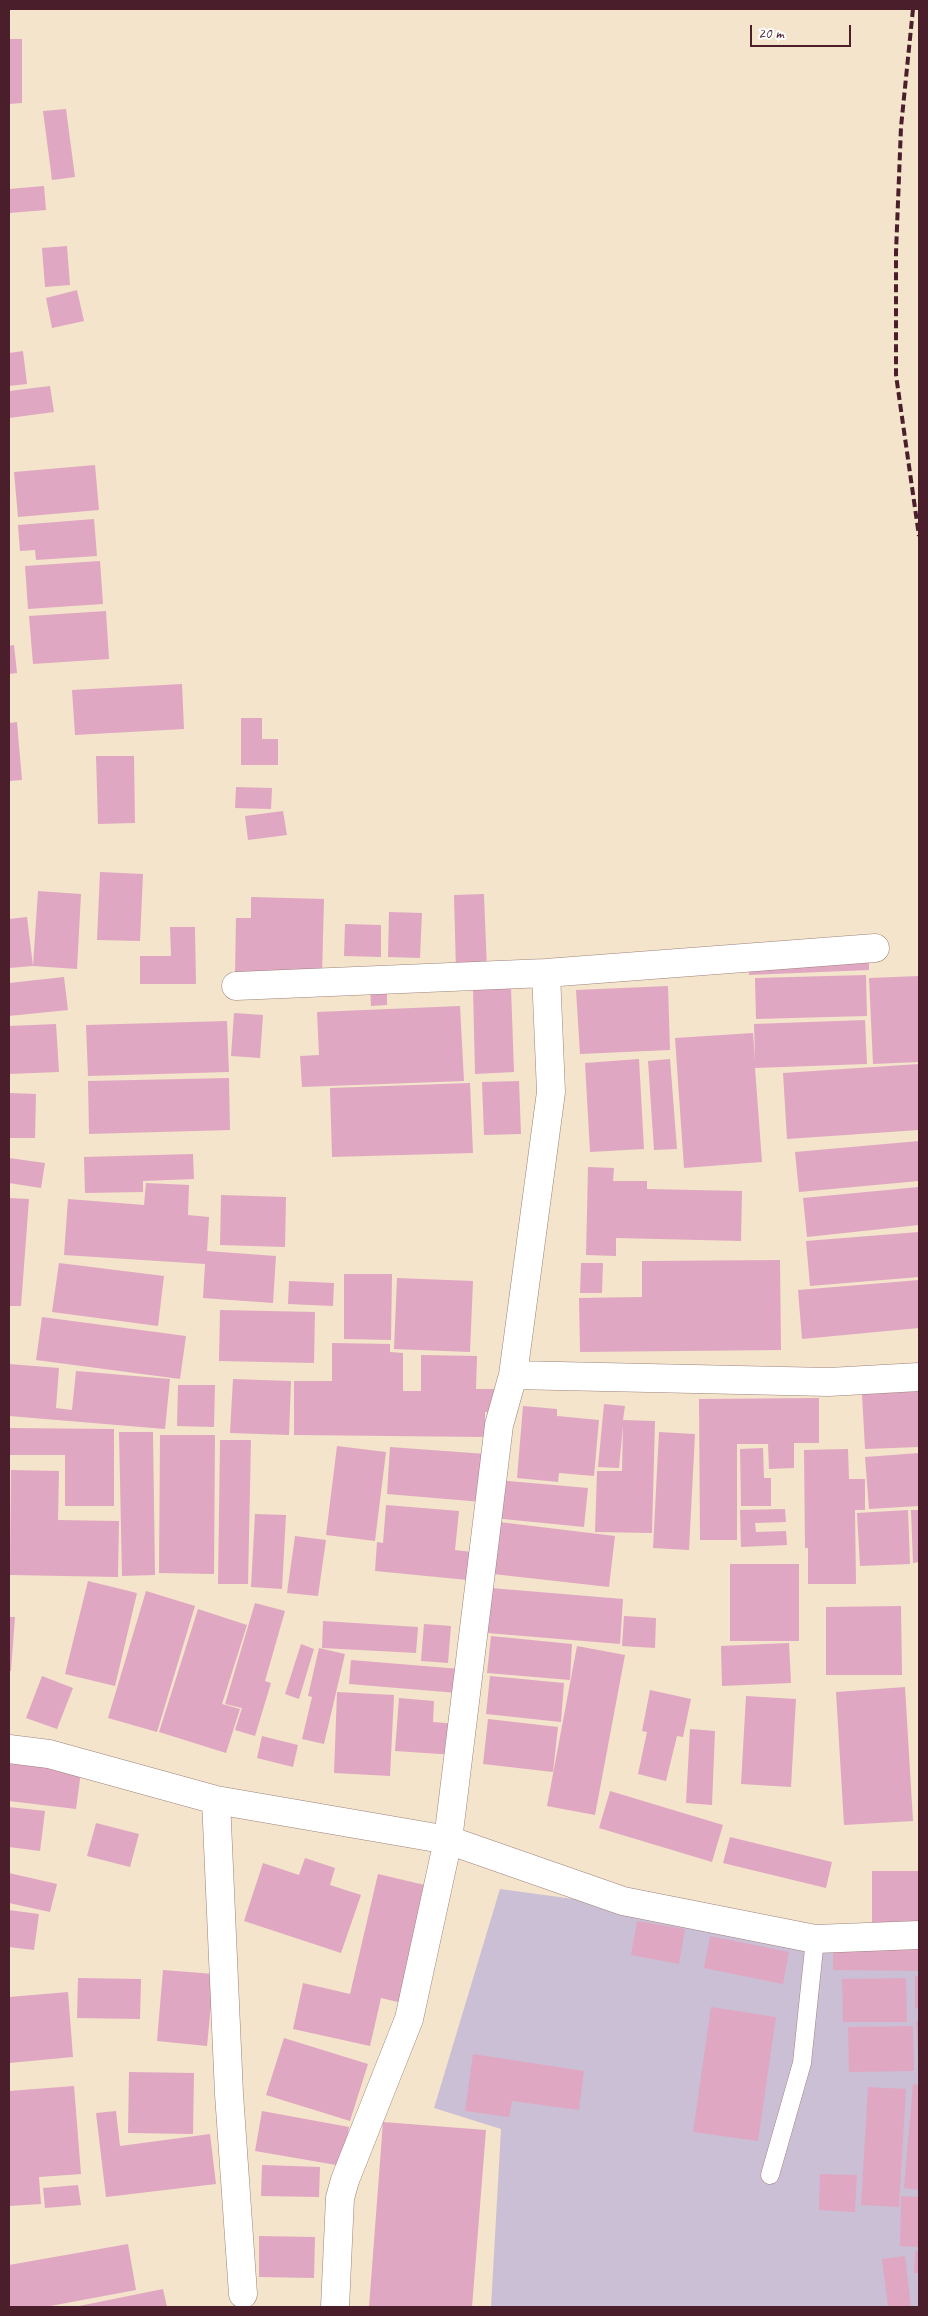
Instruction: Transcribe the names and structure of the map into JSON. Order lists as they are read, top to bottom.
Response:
{
  "scale_bar": "20 m"
}
